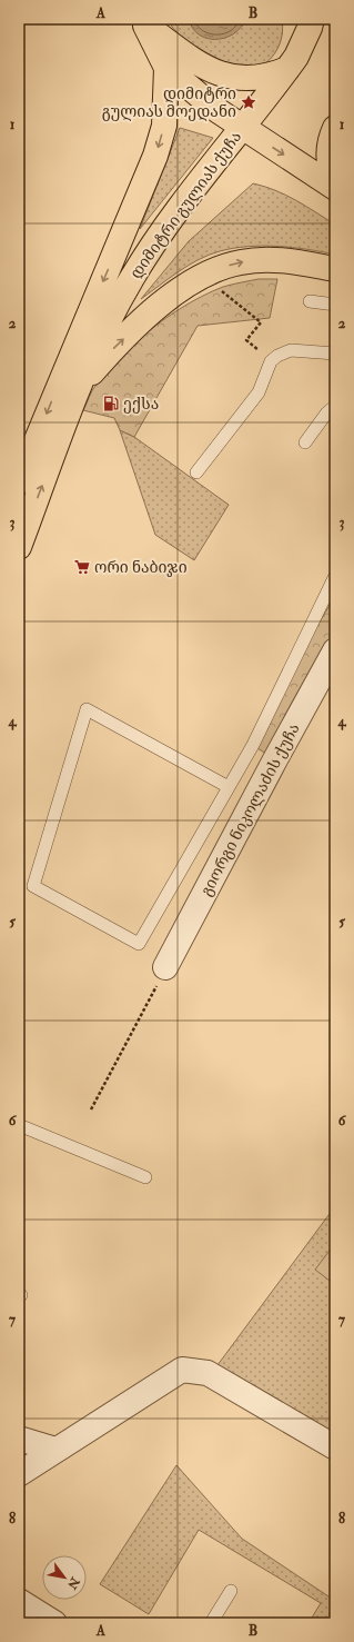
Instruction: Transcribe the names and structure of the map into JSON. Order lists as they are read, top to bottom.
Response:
{
  "streets": {
    "highway": ["დიმიტრი გულიას ქუჩა"],
    "street": ["გიორგი ნიკოლაძის ქუჩა"]
  },
  "places": {
    "place": ["დიმიტრი გულიას მოედანი"],
    "fuel station": ["ექსა"],
    "supermarket": ["ორი ნაბიჯი"]
  },
  "north": "bottom right",
  "grid": {
    "columns": ["A", "B"],
    "rows": [
      "1",
      "2",
      "3",
      "4",
      "5",
      "6",
      "7",
      "8"
    ]
  }
}
